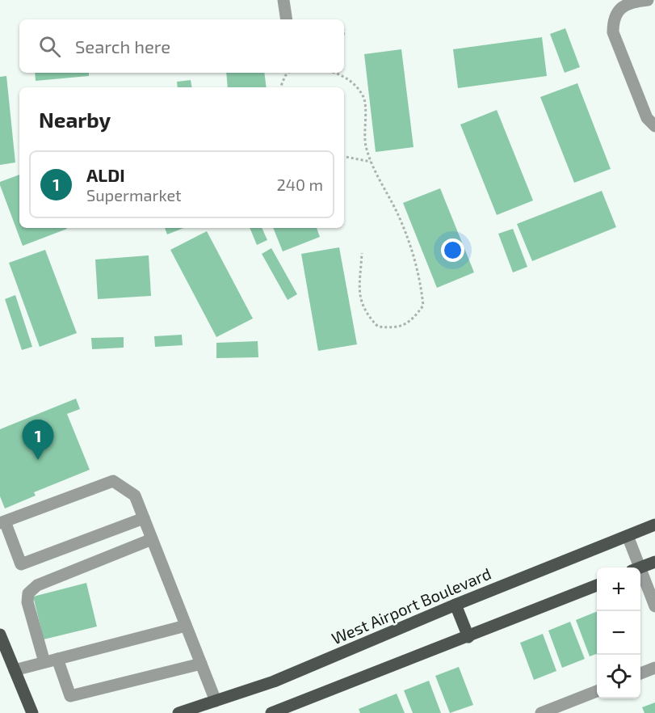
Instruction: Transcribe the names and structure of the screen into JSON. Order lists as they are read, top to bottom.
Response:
{
  "streets": {
    "main road": ["West Airport Boulevard"]
  },
  "page": {
    "search": "Search here",
    "heading": "Nearby",
    "list": [
      {
        "mark": "1",
        "name": "ALDI",
        "note": "Supermarket",
        "value": "240 m"
      }
    ],
    "pins": "1",
    "map_buttons": ["+", "−"]
  }
}
